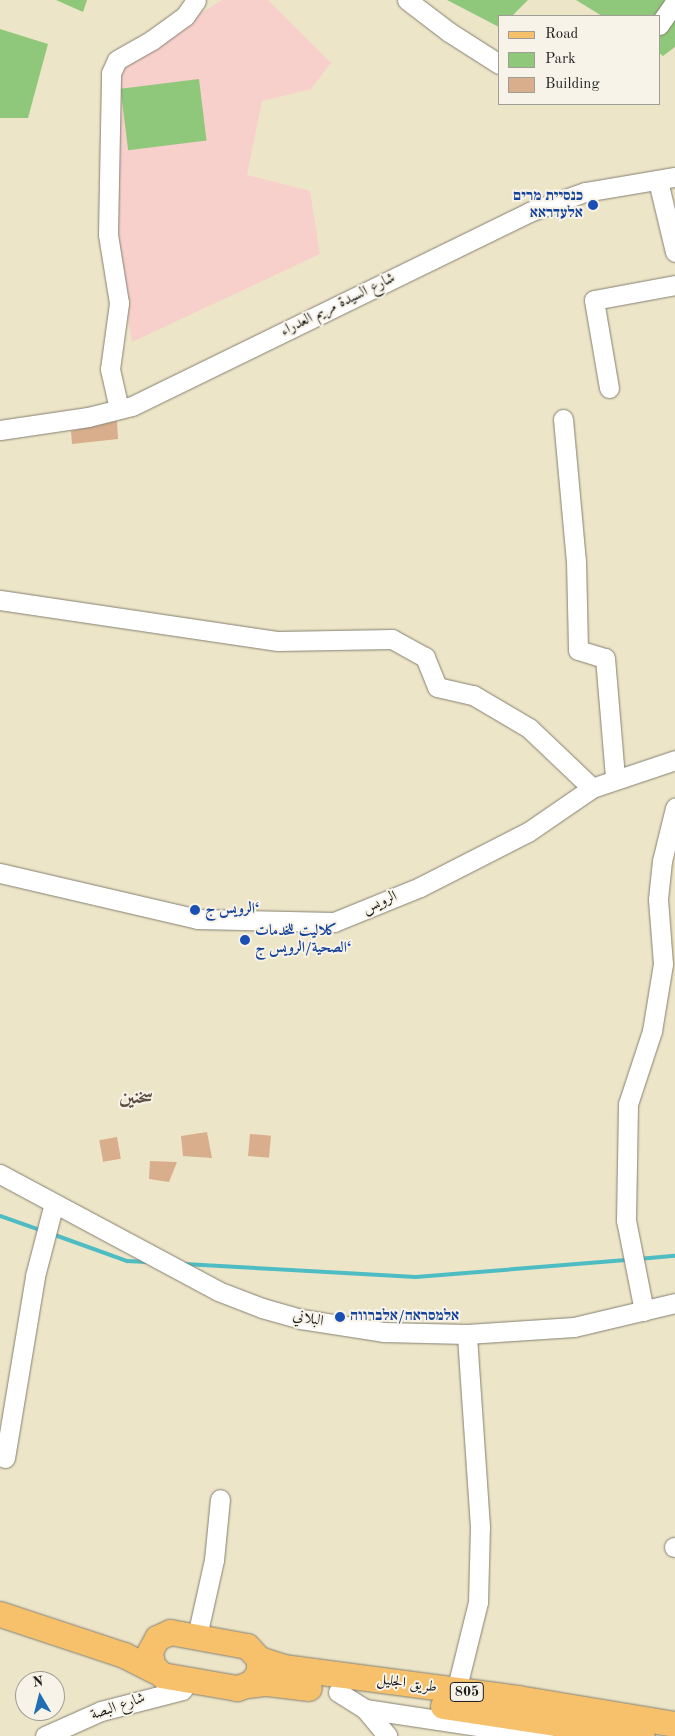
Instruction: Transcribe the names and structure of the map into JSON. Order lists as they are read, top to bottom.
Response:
{
  "streets": {
    "main road": ["طريق الجليل", "805"],
    "street": [
      "شارع السيدة مريم العدراء",
      "الرويس",
      "البلاني",
      "شارع البصة"
    ]
  },
  "crossings": [
    ["طريق الجليل", "805"],
    ["805", "شارع البصة"]
  ],
  "districts": ["سخنين"],
  "places": [
    "כנסיית מרים אלעדראא",
    "الرويس ج‘",
    "كلاليت للخدمات الصحية/الرويس ج‘",
    "אלמסראה/אלברווה"
  ],
  "legend": ["Road", "Park", "Building"],
  "north": "top"
}
